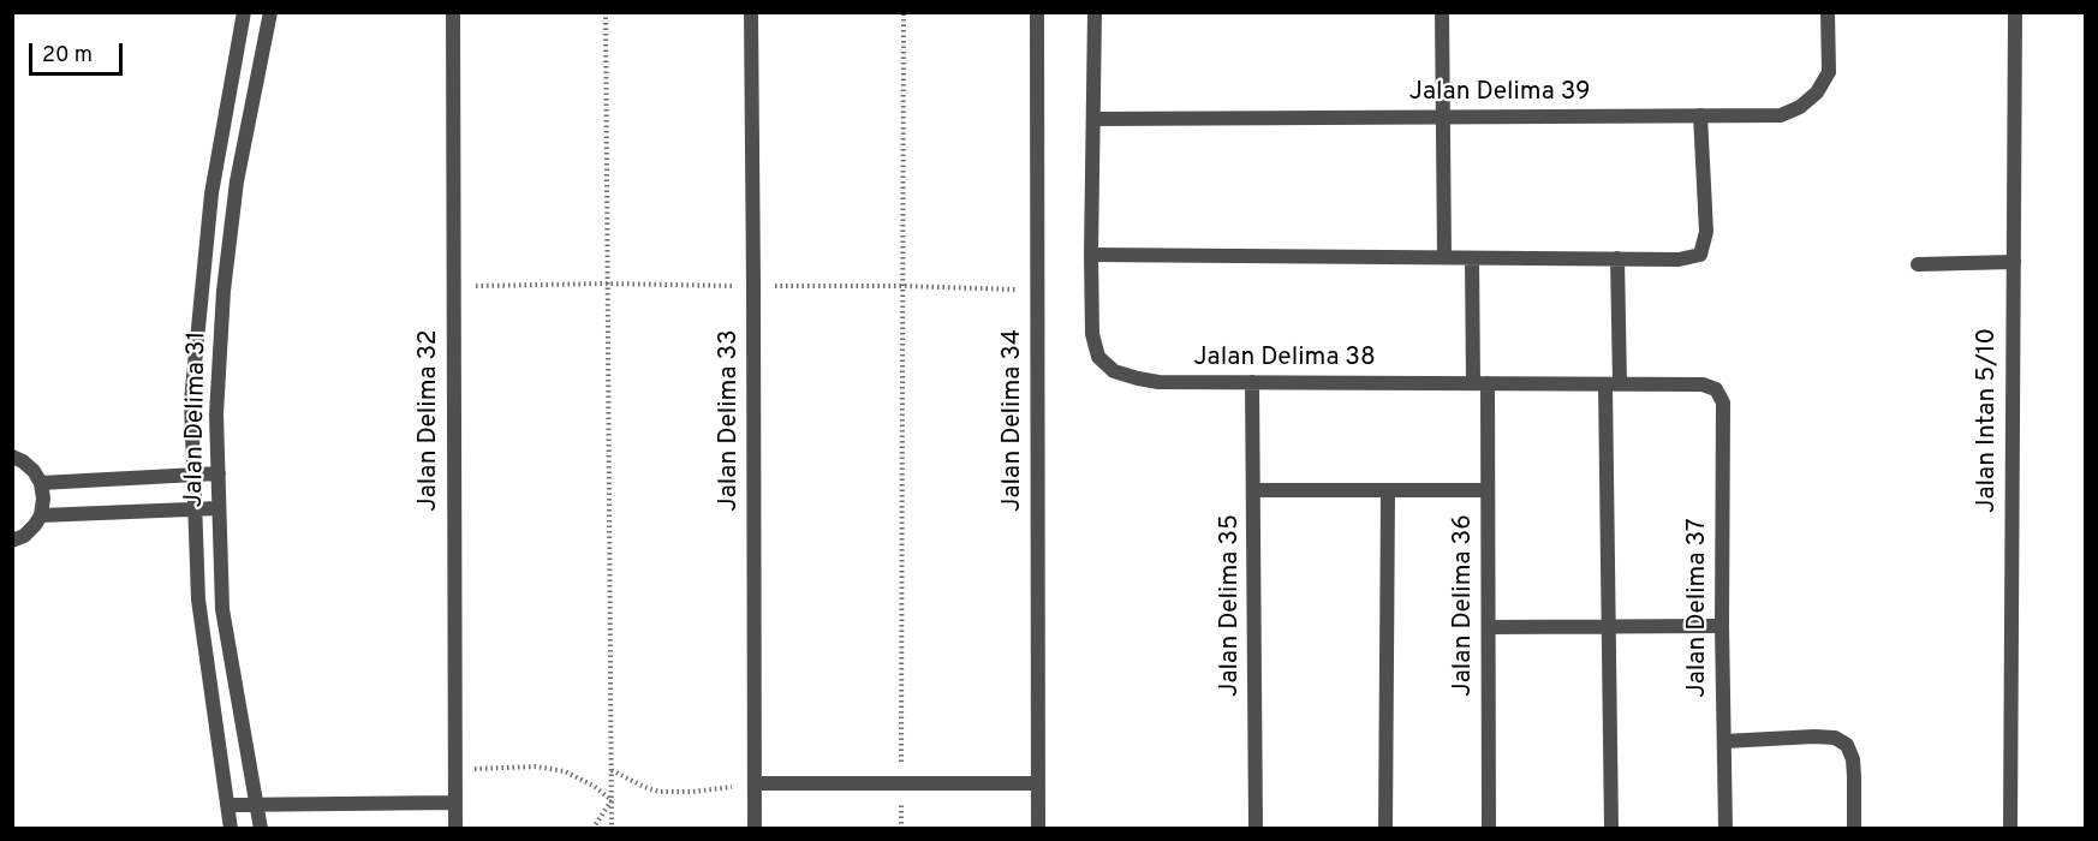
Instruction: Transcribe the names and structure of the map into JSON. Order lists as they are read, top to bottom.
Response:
{
  "streets": {
    "street": [
      "Jalan Delima 39",
      "Jalan Delima 38",
      "Jalan Delima 31",
      "Jalan Delima 32",
      "Jalan Delima 33",
      "Jalan Delima 34",
      "Jalan Intan 5/10",
      "Jalan Delima 35",
      "Jalan Delima 36",
      "Jalan Delima 37"
    ]
  },
  "crossings": [
    ["Jalan Delima 39", "Jalan Delima 38"],
    ["Jalan Delima 38", "Jalan Delima 35"],
    ["Jalan Delima 38", "Jalan Delima 36"],
    ["Jalan Delima 38", "Jalan Delima 37"]
  ],
  "scale_bar": "20 m"
}
